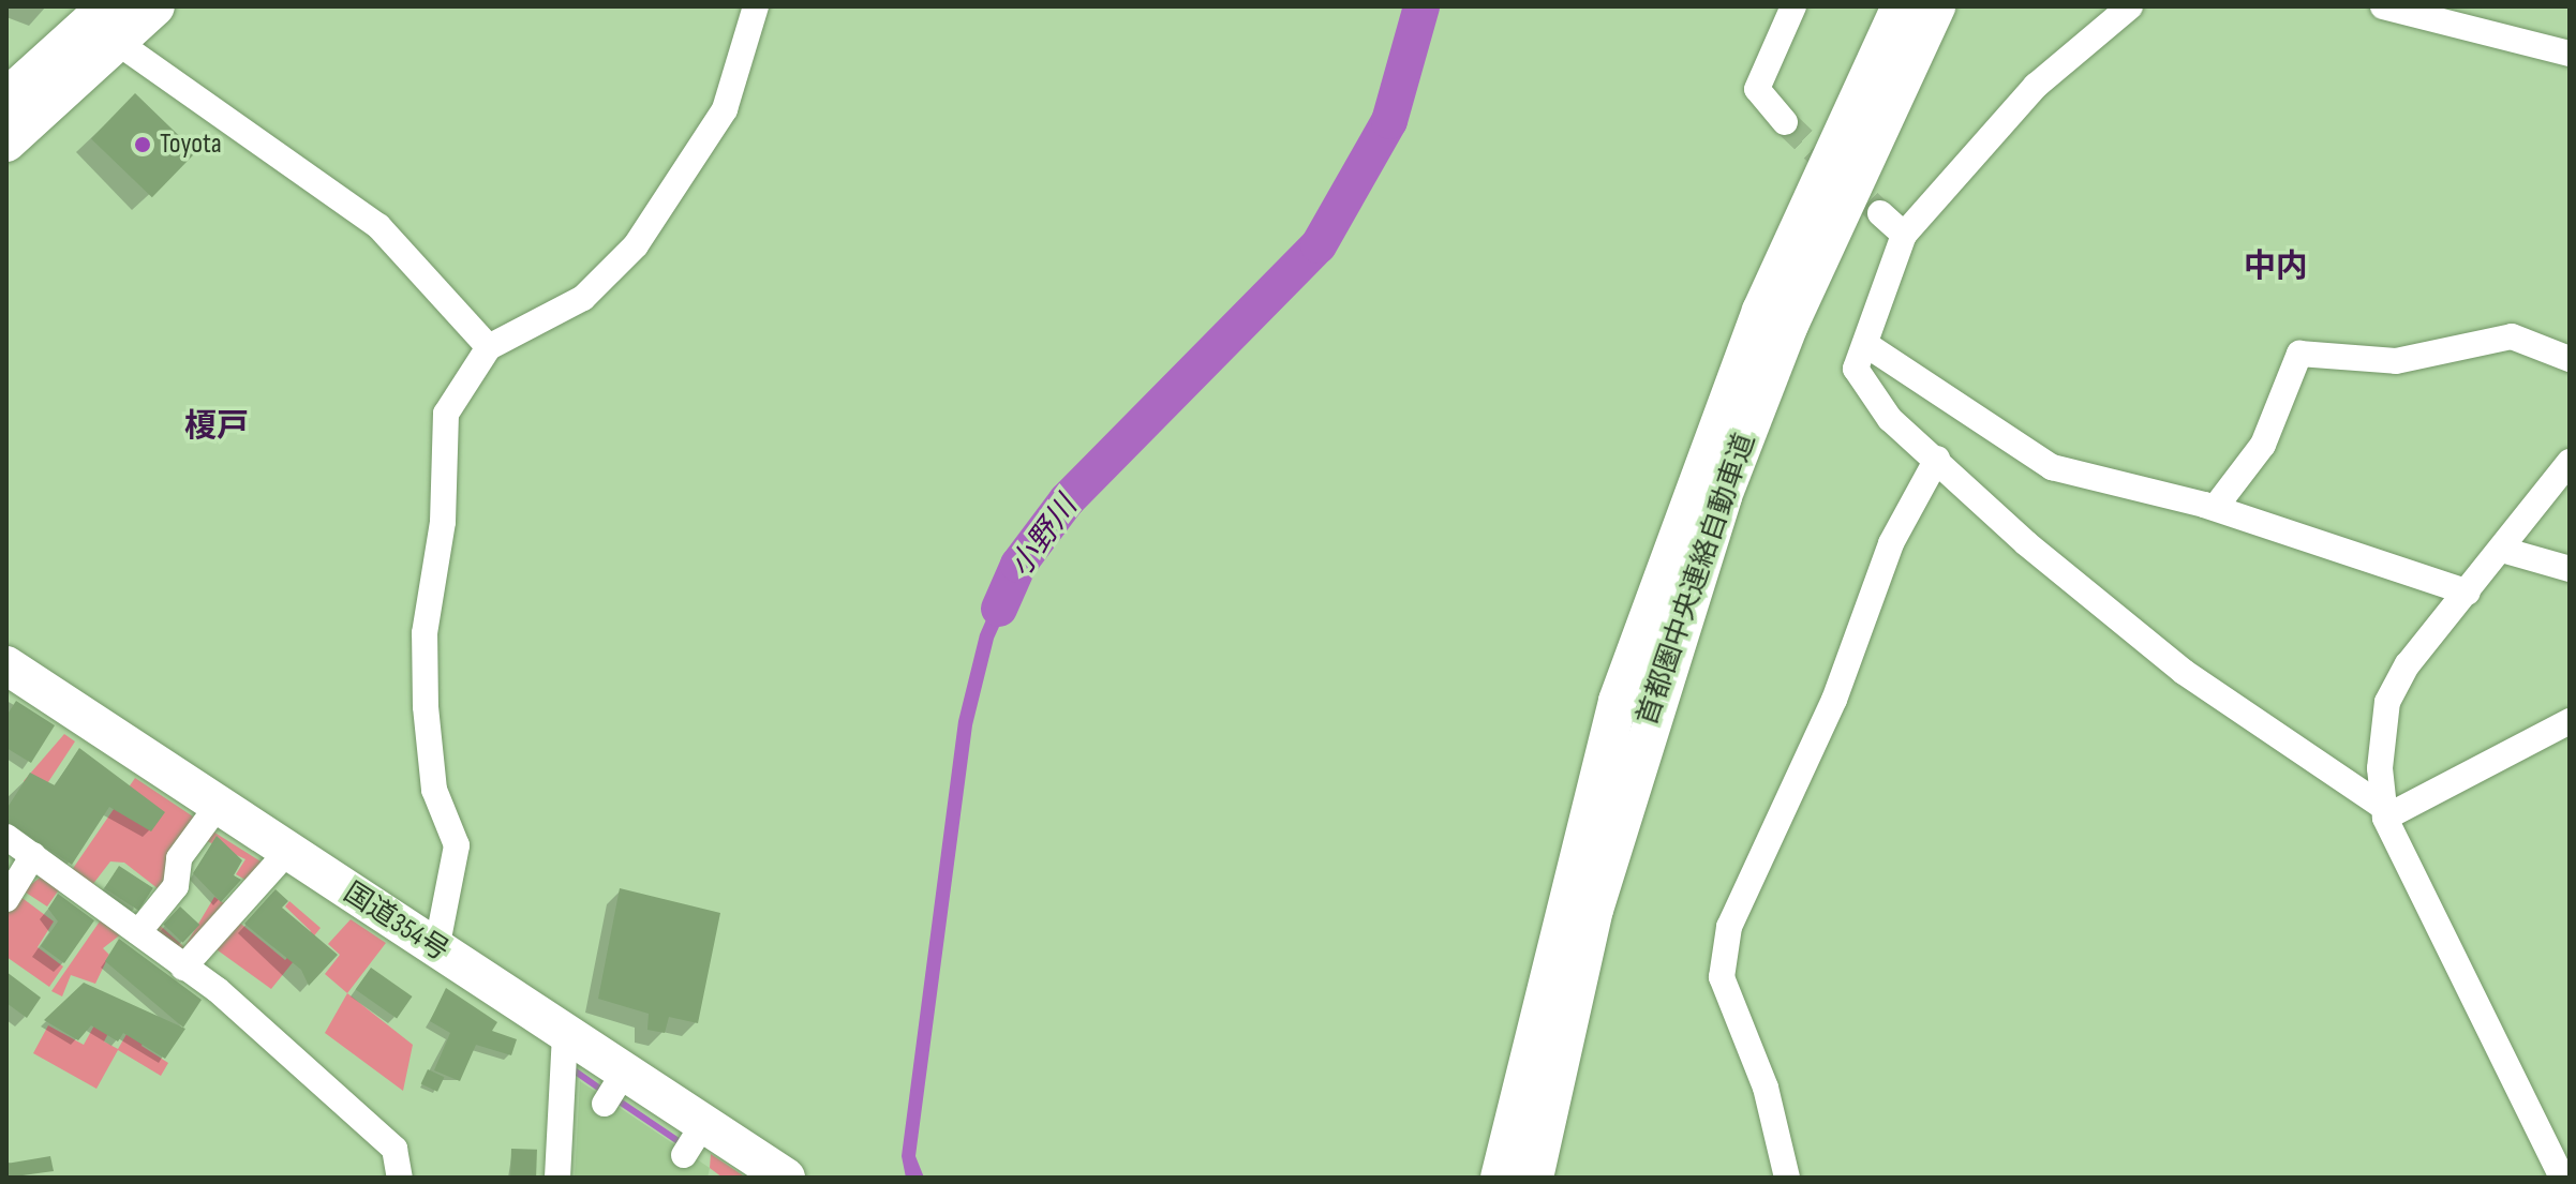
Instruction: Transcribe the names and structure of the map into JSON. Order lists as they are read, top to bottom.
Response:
{
  "streets": {
    "highway": ["首都圏中央連絡自動車道", "国道354号"]
  },
  "districts": ["中内", "榎戸"],
  "water": ["小野川"],
  "places": ["Toyota"]
}
